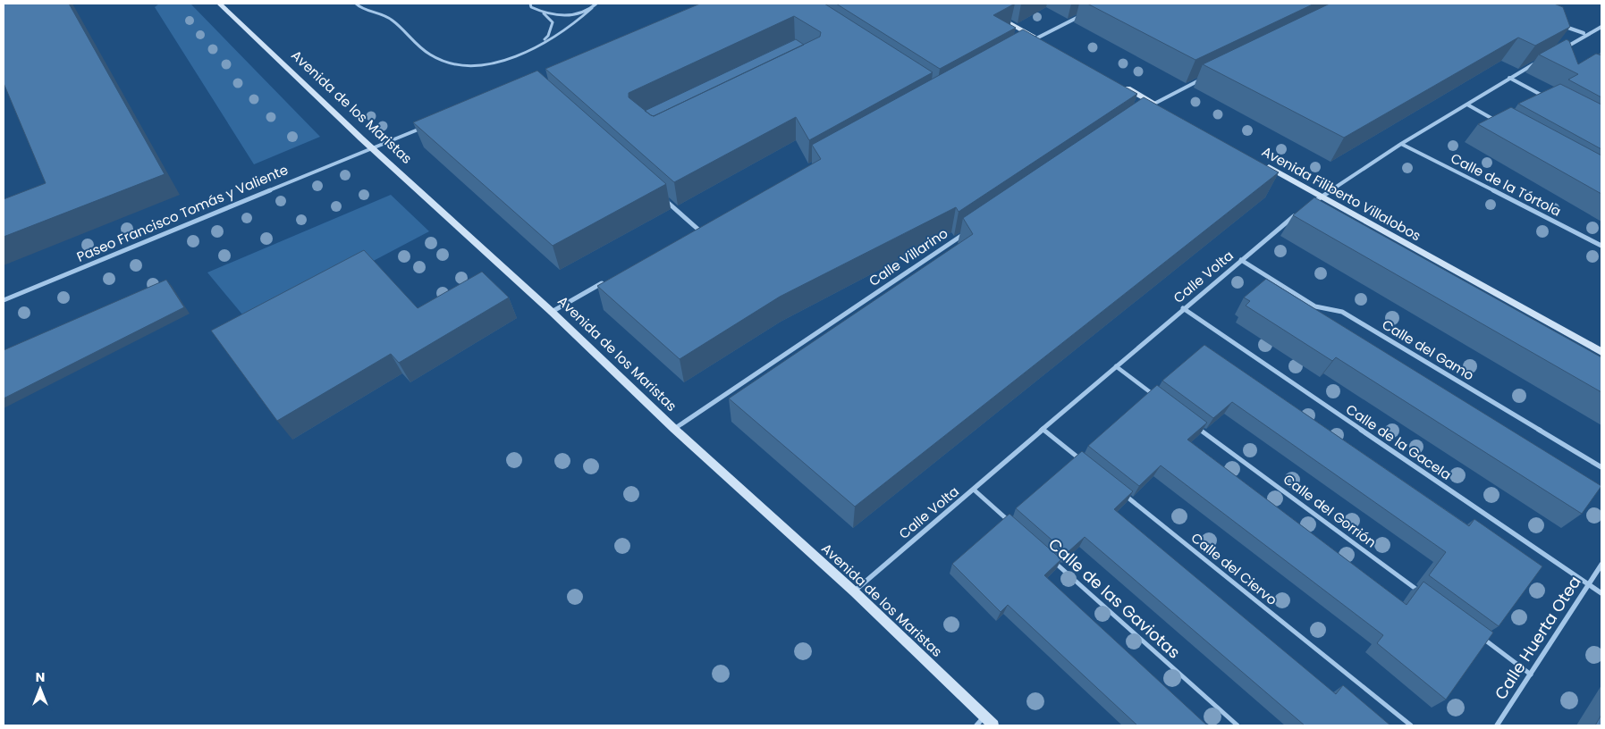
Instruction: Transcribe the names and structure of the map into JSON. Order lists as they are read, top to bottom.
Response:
{
  "streets": {
    "main road": ["Avenida de los Maristas", "Avenida Filiberto Villalobos"],
    "street": [
      "Calle de la Tórtola",
      "Paseo Francisco Tomás y Valiente",
      "Calle Villarino",
      "Calle Volta",
      "Calle del Gamo",
      "Calle de la Gacela",
      "Calle del Gorrión",
      "Calle del Ciervo",
      "Calle de las Gaviotas",
      "Calle Huerta Otea"
    ]
  },
  "crossings": [
    ["Avenida de los Maristas", "Paseo Francisco Tomás y Valiente"],
    ["Avenida de los Maristas", "Calle Villarino"],
    ["Avenida de los Maristas", "Calle Volta"],
    ["Calle Volta", "Calle del Gamo"],
    ["Calle Volta", "Calle de la Gacela"],
    ["Calle de la Gacela", "Calle Huerta Otea"]
  ],
  "north": "top"
}
